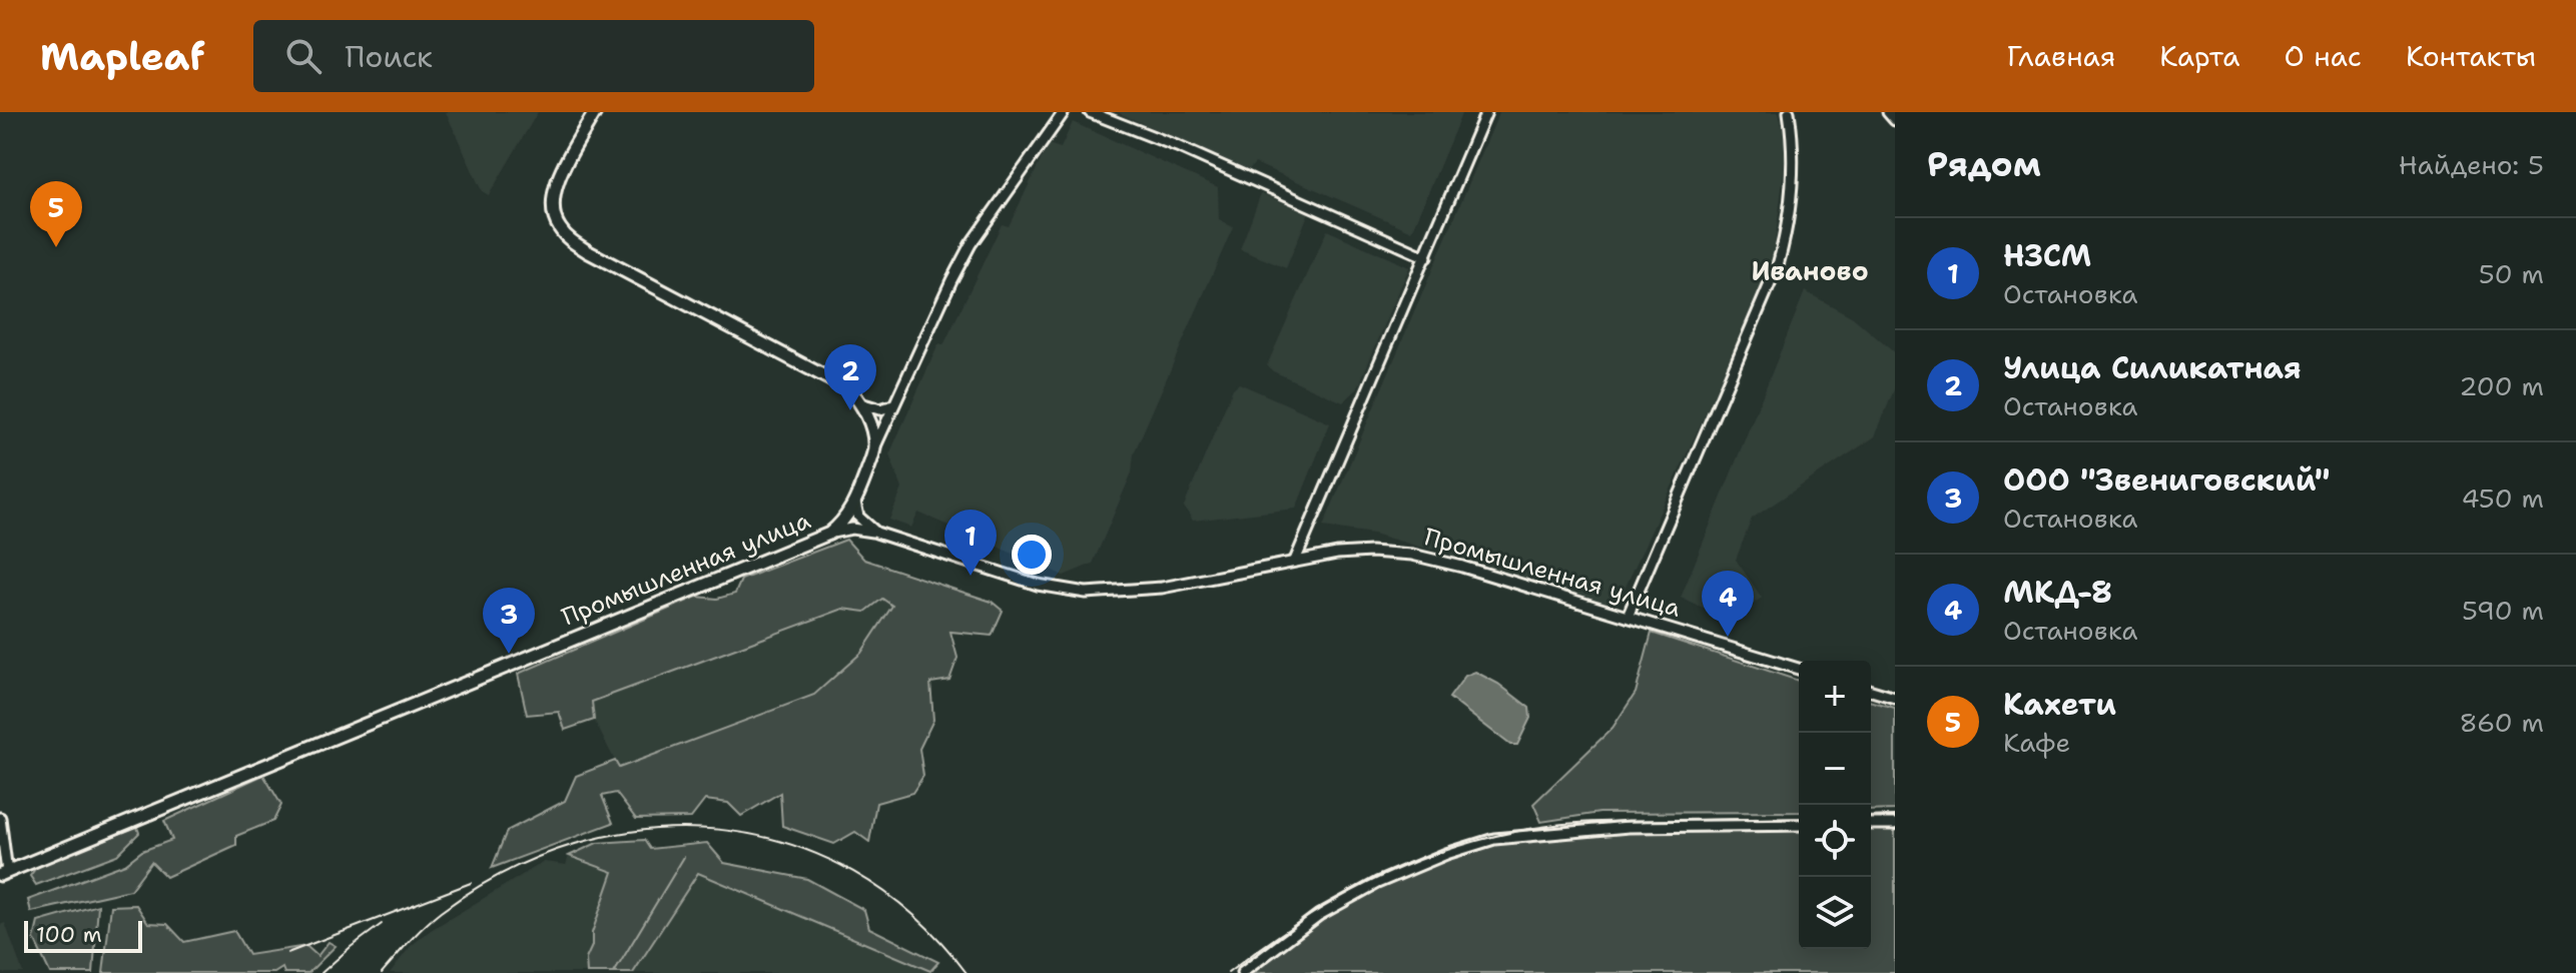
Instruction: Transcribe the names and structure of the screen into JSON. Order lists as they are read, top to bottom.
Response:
{
  "streets": {
    "street": ["Промышленная улица"]
  },
  "districts": ["Иваново"],
  "scale_bar": "100 m",
  "page": {
    "header": "Mapleaf",
    "search": "Поиск",
    "nav": [
      "Главная",
      "Карта",
      "О нас",
      "Контакты"
    ],
    "heading": ["Рядом", "Найдено: 5"],
    "pins": [
      "5",
      "2",
      "1",
      "4",
      "3"
    ],
    "list": [
      {
        "mark": "1",
        "name": "НЗСМ",
        "note": "Остановка",
        "value": "50 m"
      },
      {
        "mark": "2",
        "name": "Улица Силикатная",
        "note": "Остановка",
        "value": "200 m"
      },
      {
        "mark": "3",
        "name": "ООО \"Звениговский\"",
        "note": "Остановка",
        "value": "450 m"
      },
      {
        "mark": "4",
        "name": "МКД-8",
        "note": "Остановка",
        "value": "590 m"
      },
      {
        "mark": "5",
        "name": "Кахети",
        "note": "Кафе",
        "value": "860 m"
      }
    ],
    "map_buttons": ["+", "−"],
    "scale": "100 m"
  }
}
